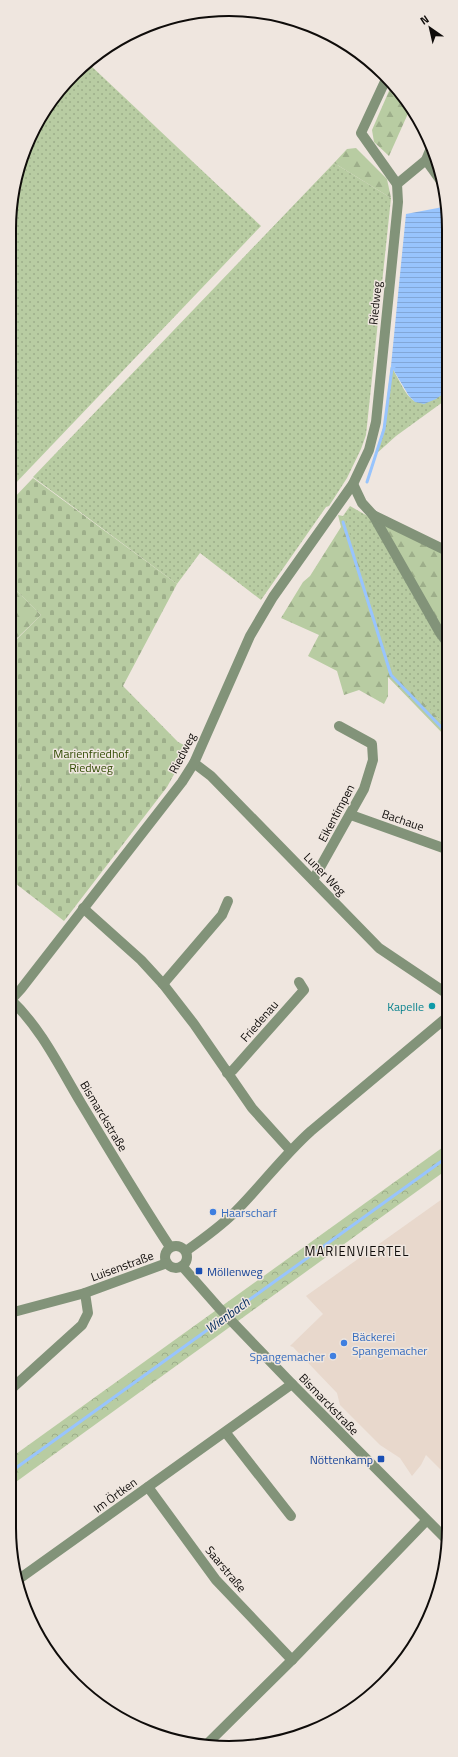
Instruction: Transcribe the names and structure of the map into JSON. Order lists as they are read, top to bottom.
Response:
{
  "streets": {
    "street": [
      "Riedweg",
      "Eikentimpen",
      "Bachaue",
      "Luner Weg",
      "Friedenau",
      "Bismarckstraße",
      "Luisenstraße",
      "Im Örtken",
      "Saarstraße"
    ]
  },
  "crossings": [
    ["Riedweg", "Luner Weg"],
    ["Eikentimpen", "Bachaue"],
    ["Eikentimpen", "Luner Weg"],
    ["Bismarckstraße", "Luisenstraße"],
    ["Bismarckstraße", "Im Örtken"],
    ["Im Örtken", "Saarstraße"]
  ],
  "districts": ["MARIENVIERTEL"],
  "water": ["Wienbach"],
  "parks": ["Marienfriedhof Riedweg"],
  "places": {
    "other": [
      "Kapelle",
      "Haarscharf",
      "Bäckerei Spangemacher",
      "Spangemacher"
    ],
    "transit": ["Möllenweg", "Nöttenkamp"]
  },
  "north": "top left"
}
